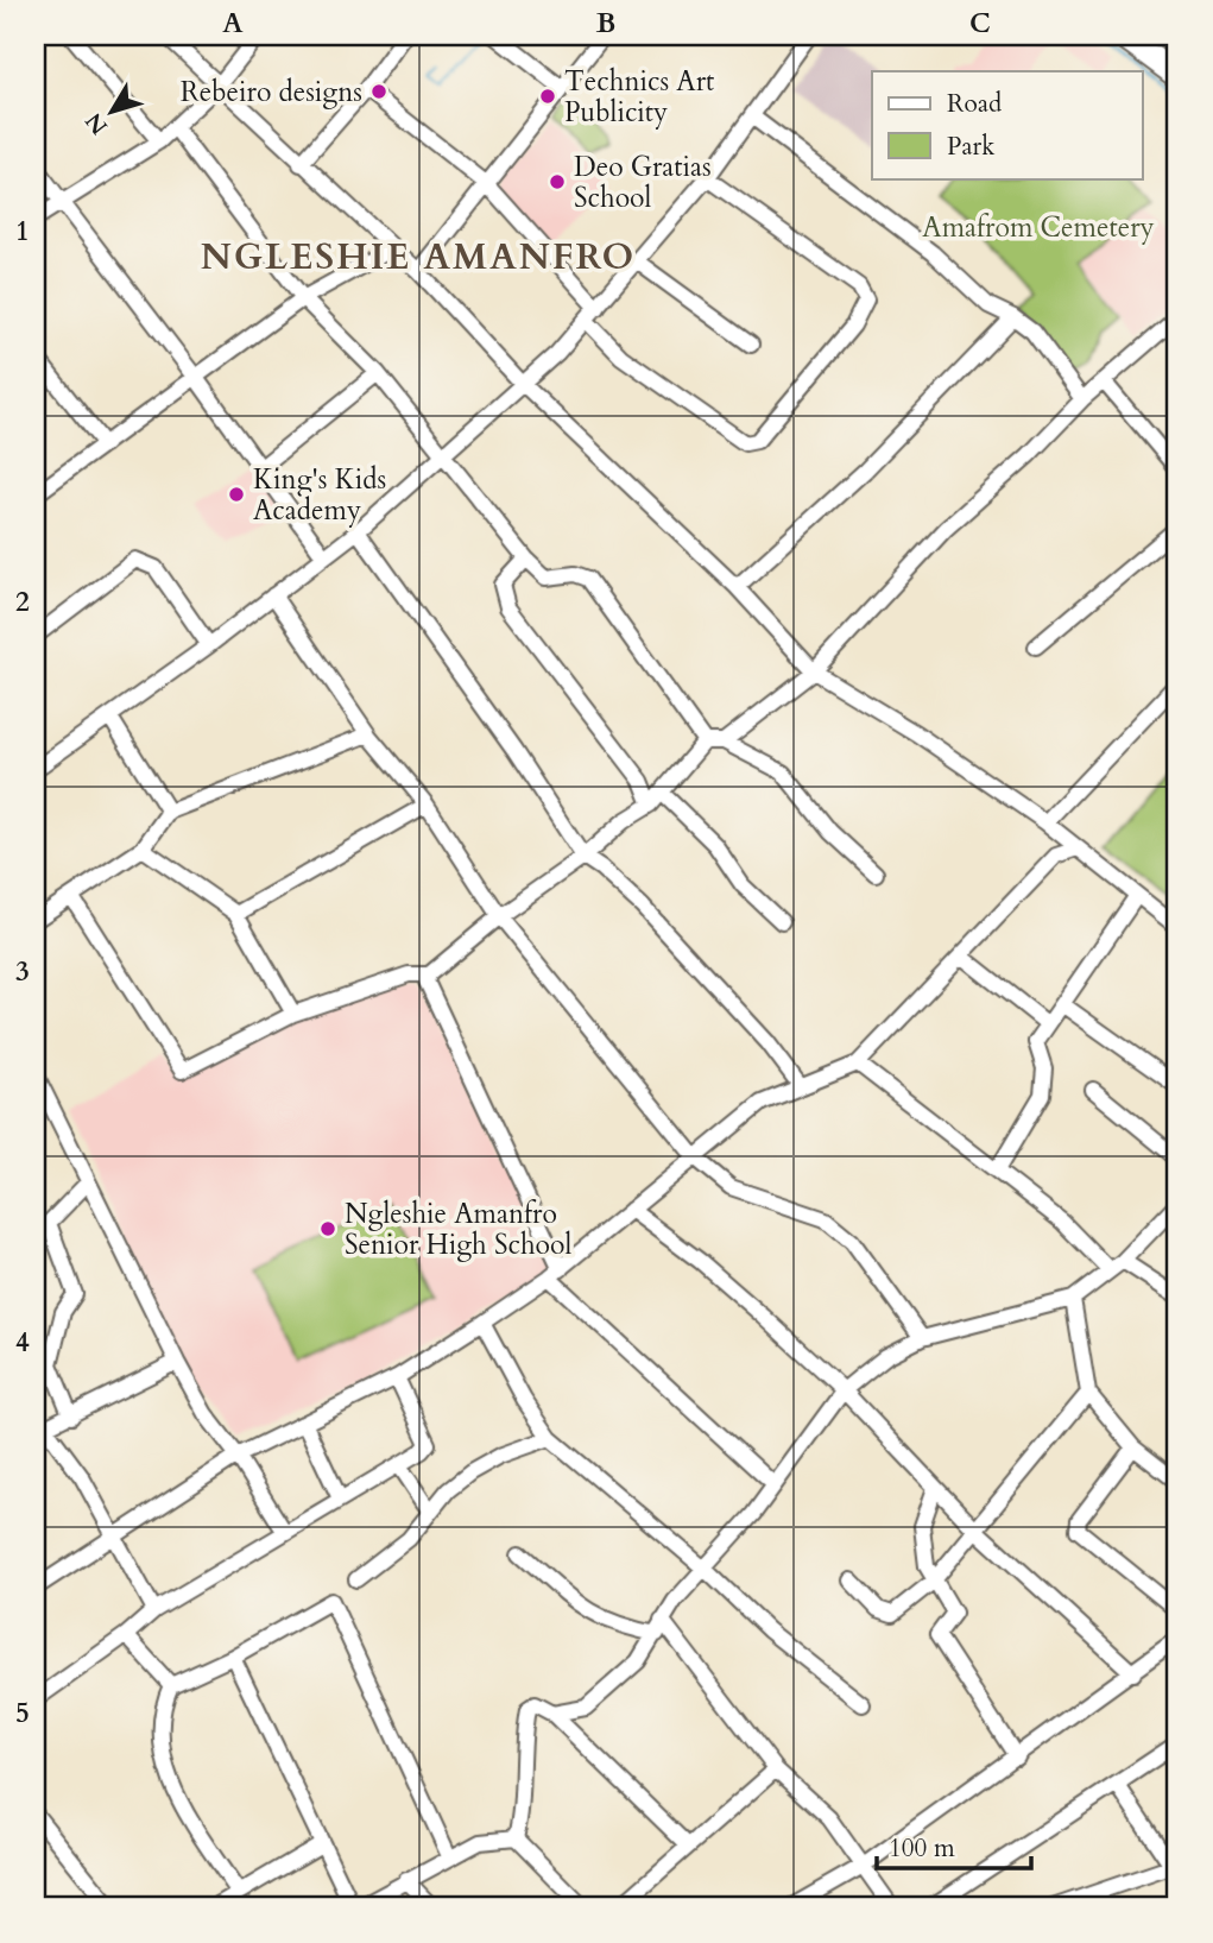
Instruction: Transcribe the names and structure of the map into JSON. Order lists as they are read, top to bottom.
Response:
{
  "districts": ["NGLESHIE AMANFRO"],
  "parks": ["Amafrom Cemetery"],
  "places": [
    "Rebeiro designs",
    "Technics Art Publicity",
    "Deo Gratias School",
    "King's Kids Academy",
    "Ngleshie Amanfro Senior High School"
  ],
  "legend": ["Road", "Park"],
  "scale_bar": "100 m",
  "north": "bottom left",
  "grid": {
    "columns": ["A", "B", "C"],
    "rows": [
      "1",
      "2",
      "3",
      "4",
      "5"
    ]
  }
}
